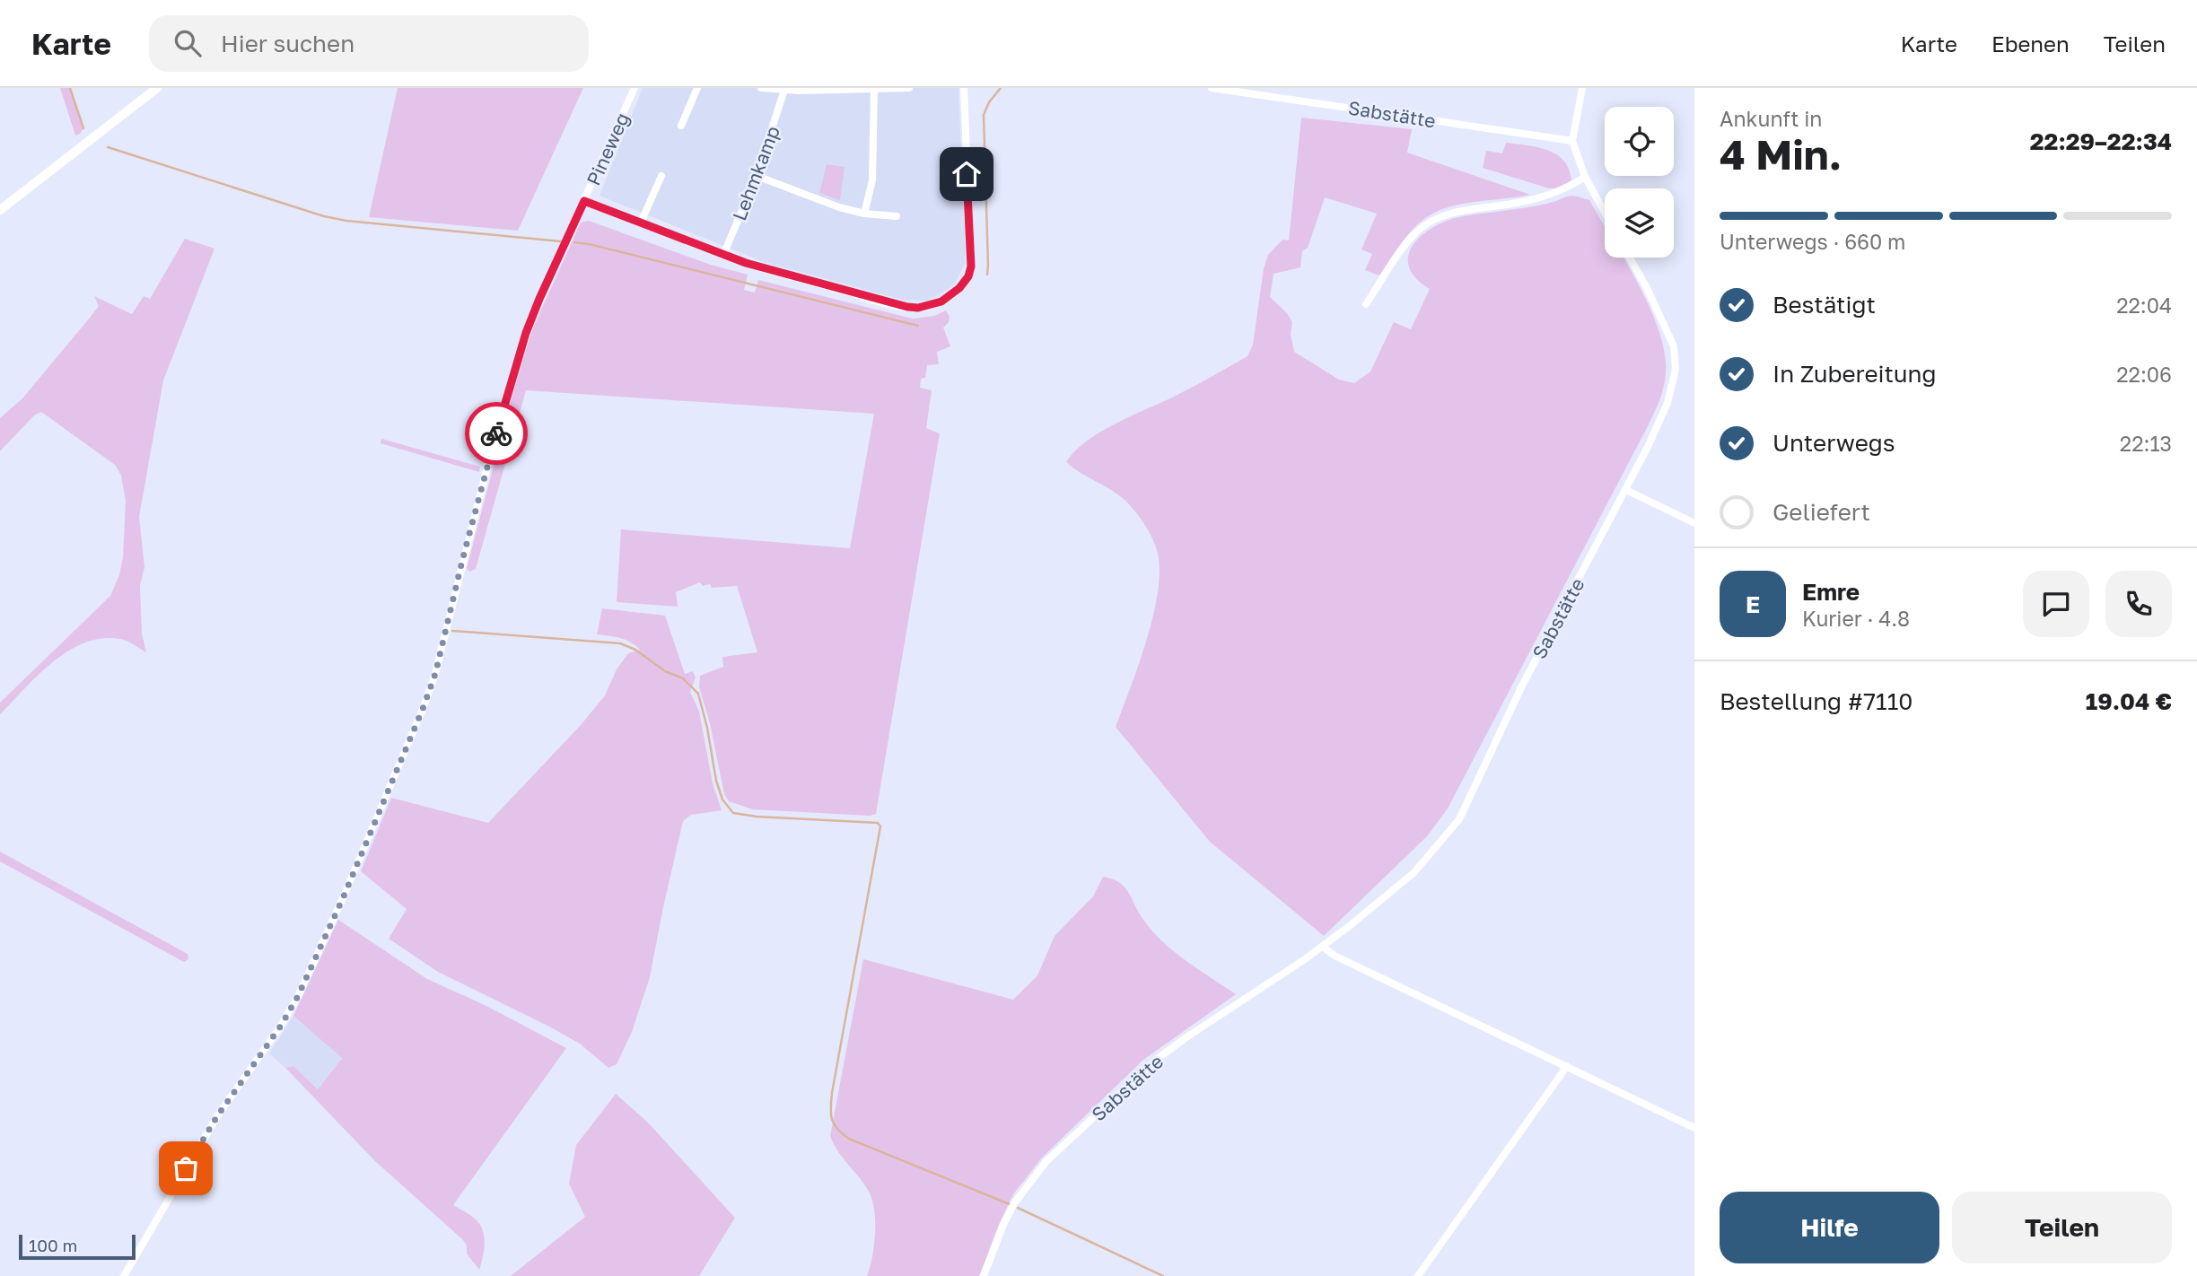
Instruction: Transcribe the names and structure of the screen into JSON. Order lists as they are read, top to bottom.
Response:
{
  "streets": {
    "street": ["Sabstätte", "Pineweg", "Lehmkamp"]
  },
  "scale_bar": "100 m",
  "page": {
    "header": "Karte",
    "search": "Hier suchen",
    "nav": ["Karte", "Ebenen", "Teilen"],
    "heading": ["4 Min.", "Ankunft in", "22:29–22:34"],
    "panel": [
      "Emre",
      "Kurier · 4.8",
      "Bestellung #7110",
      "19.04 €"
    ],
    "bar": "Unterwegs · 660 m",
    "list": [
      ["Bestätigt", "22:04"],
      ["In Zubereitung", "22:06"],
      ["Unterwegs", "22:13"],
      "Geliefert"
    ],
    "round": "E",
    "buttons": ["Hilfe", "Teilen"],
    "scale": "100 m"
  }
}
